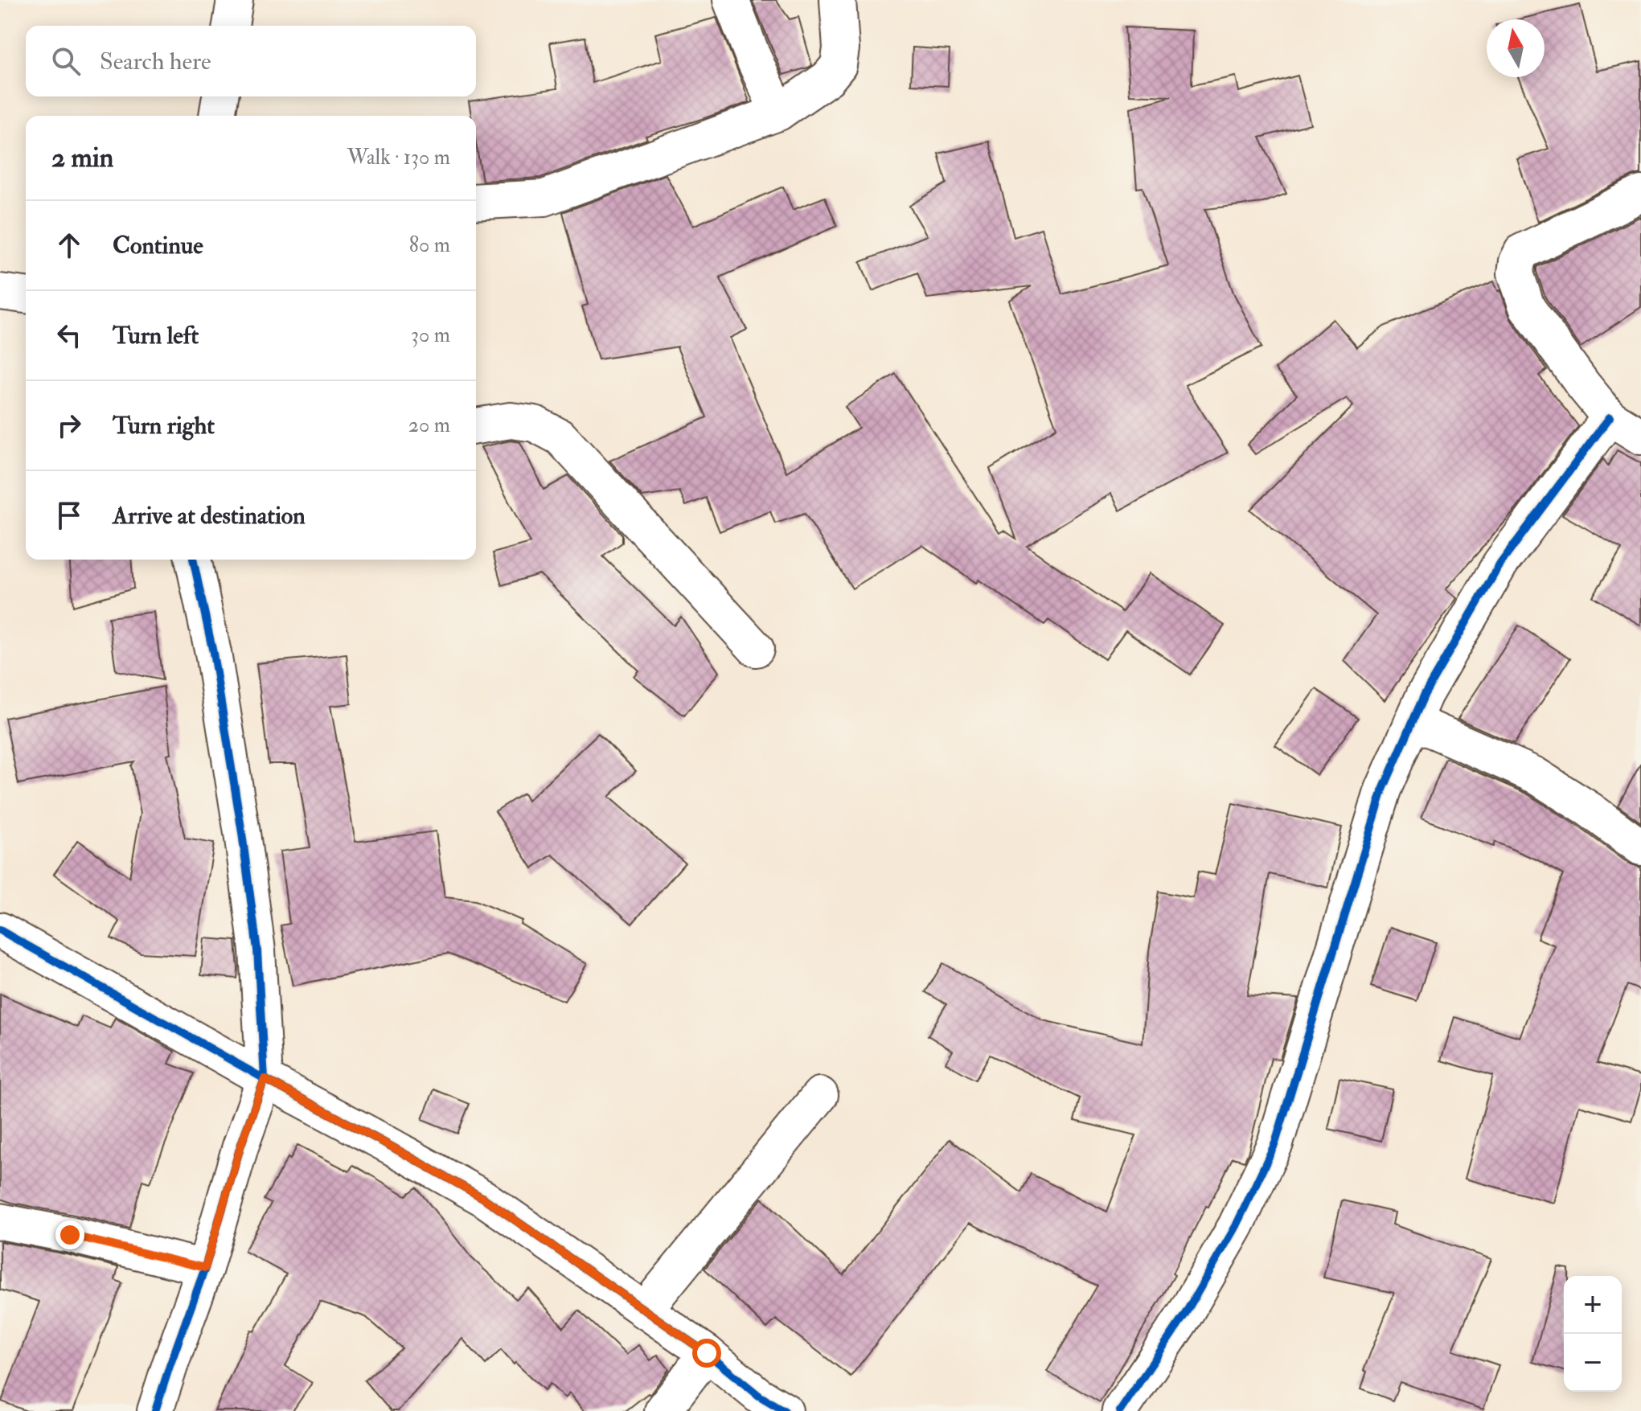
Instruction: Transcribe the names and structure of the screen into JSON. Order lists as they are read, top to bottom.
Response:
{
  "north": "top",
  "page": {
    "search": "Search here",
    "heading": ["2 min", "Walk · 130 m"],
    "list": [
      ["Continue", "80 m"],
      ["Turn left", "30 m"],
      ["Turn right", "20 m"],
      "Arrive at destination"
    ],
    "map_buttons": ["+", "−"]
  }
}
